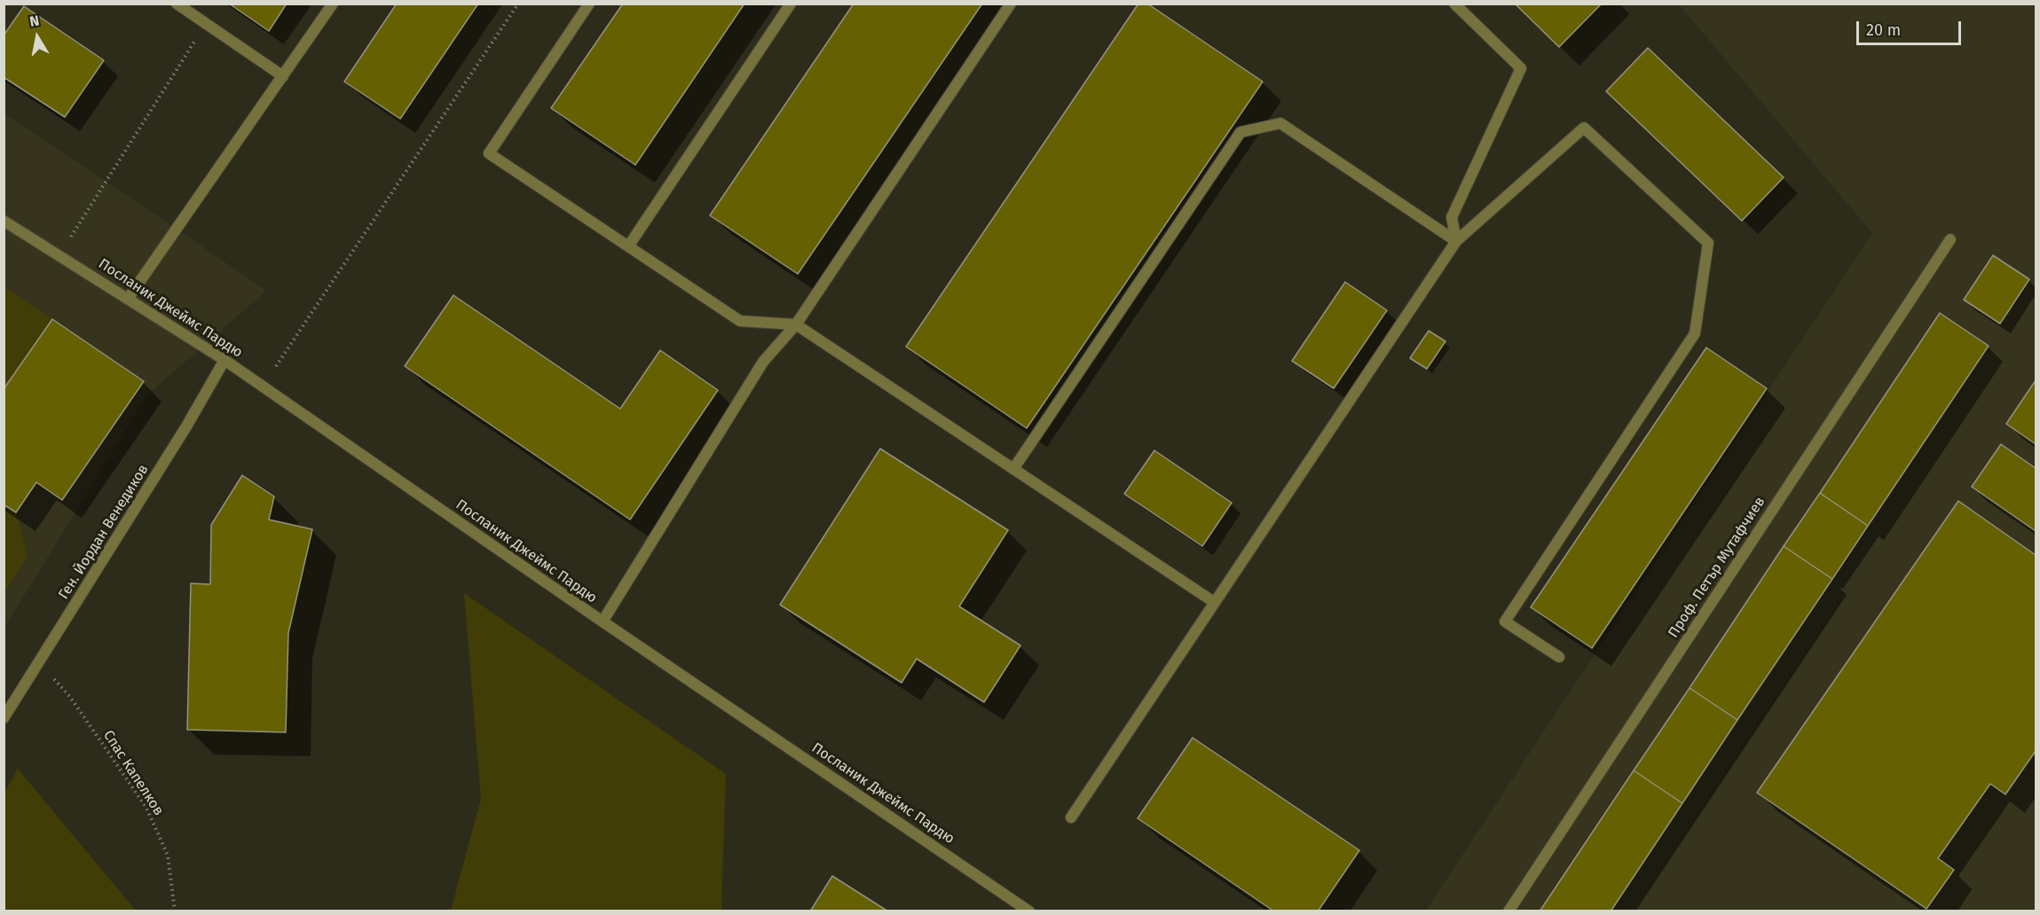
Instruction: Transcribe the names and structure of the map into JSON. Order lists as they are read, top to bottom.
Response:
{
  "streets": {
    "street": ["Посланик Джеймс Пардю", "Ген. Йордан Венедиков", "Проф. Петър Мутафчиев"],
    "path": ["Спас Капелков"]
  },
  "crossings": [
    ["Посланик Джеймс Пардю", "Ген. Йордан Венедиков"],
    ["Ген. Йордан Венедиков", "Спас Капелков"]
  ],
  "scale_bar": "20 m",
  "north": "top"
}
